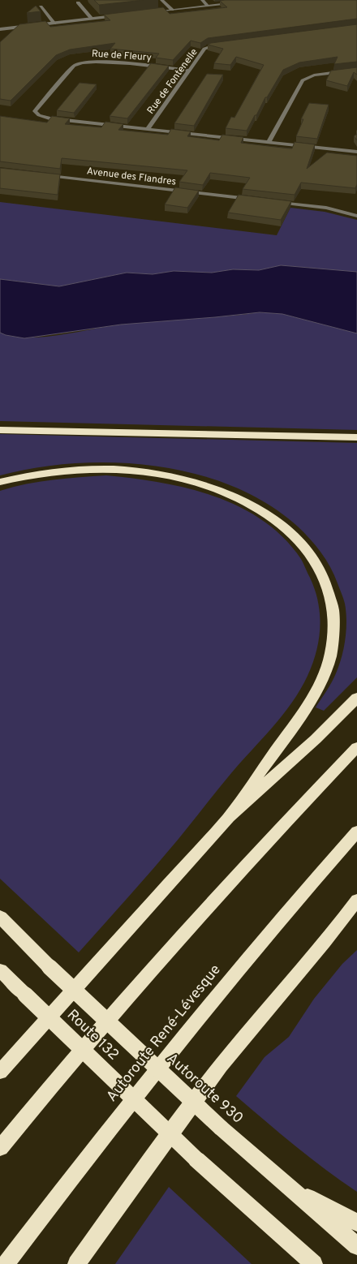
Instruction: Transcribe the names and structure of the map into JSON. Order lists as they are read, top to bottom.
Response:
{
  "streets": {
    "highway": ["Autoroute René-Lévesque", "Route 132", "Autoroute 930"],
    "street": ["Rue de Fleury", "Rue de Fontenelle", "Avenue des Flandres"]
  },
  "crossings": [
    ["Rue de Fleury", "Rue de Fontenelle"]
  ]
}
